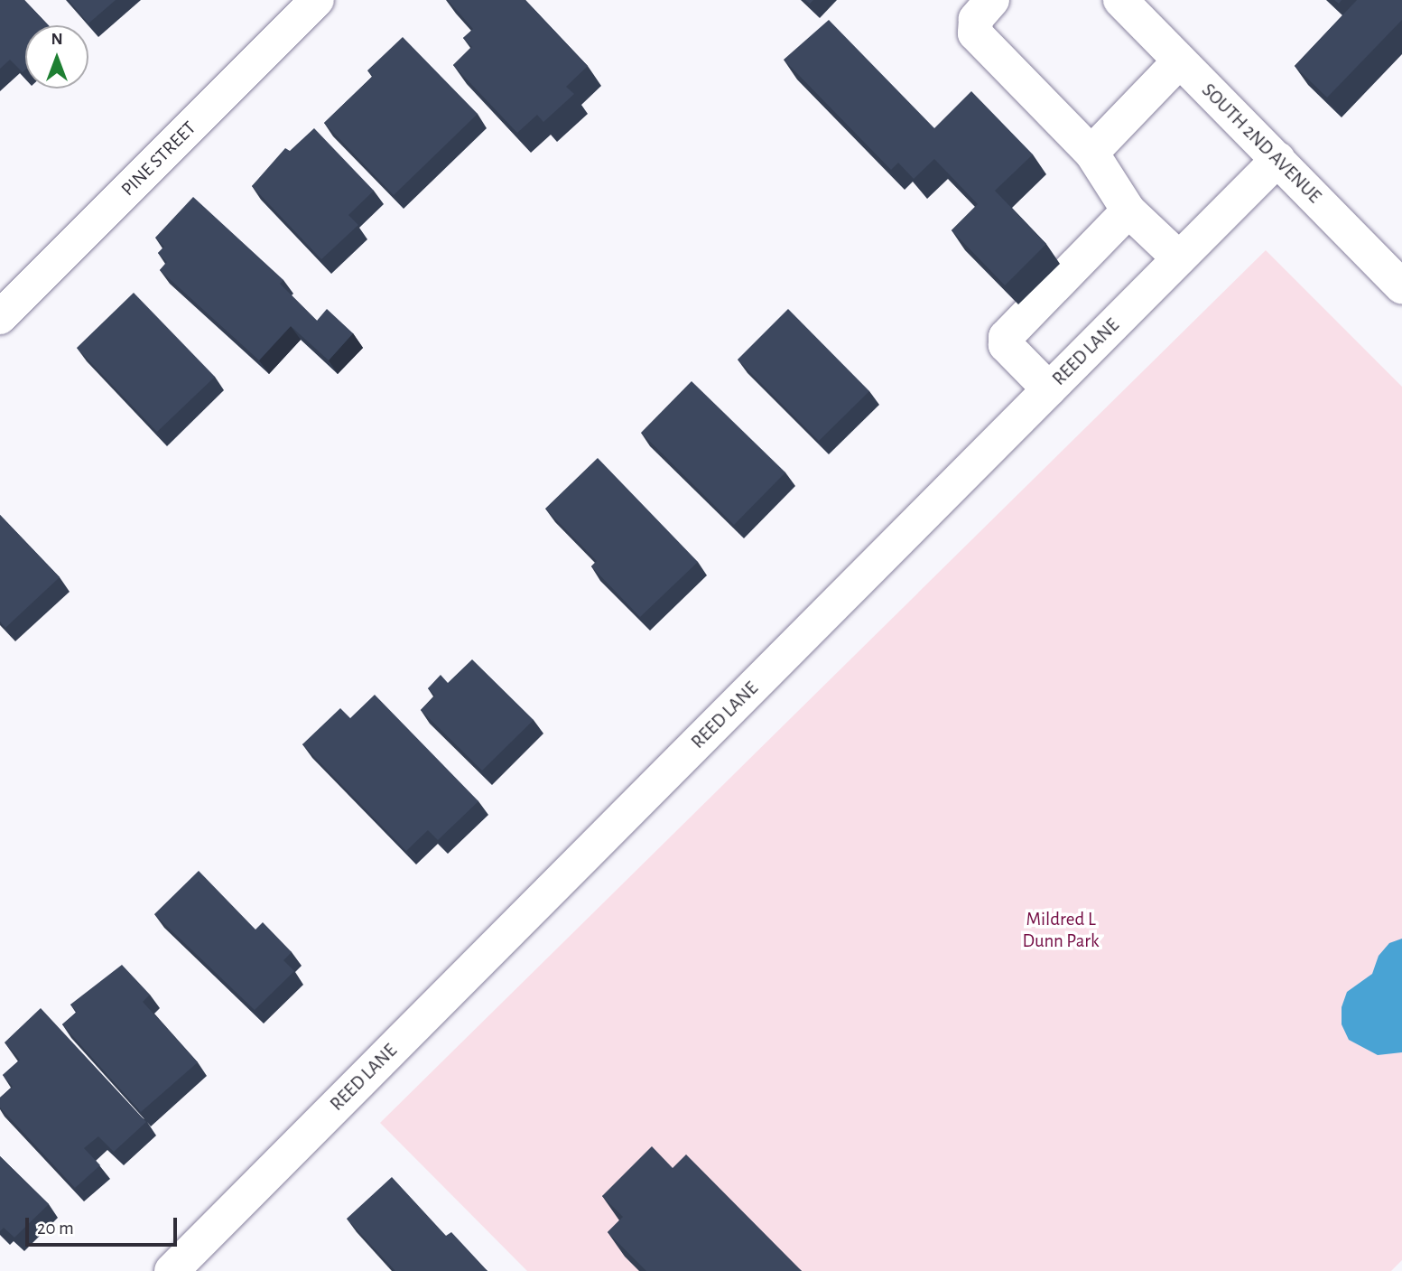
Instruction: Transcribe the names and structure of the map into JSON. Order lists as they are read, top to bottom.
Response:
{
  "streets": {
    "street": ["SOUTH 2ND AVENUE", "PINE STREET", "REED LANE"]
  },
  "crossings": [
    ["SOUTH 2ND AVENUE", "REED LANE"]
  ],
  "parks": ["Mildred L Dunn Park"],
  "scale_bar": "20 m",
  "north": "top"
}
